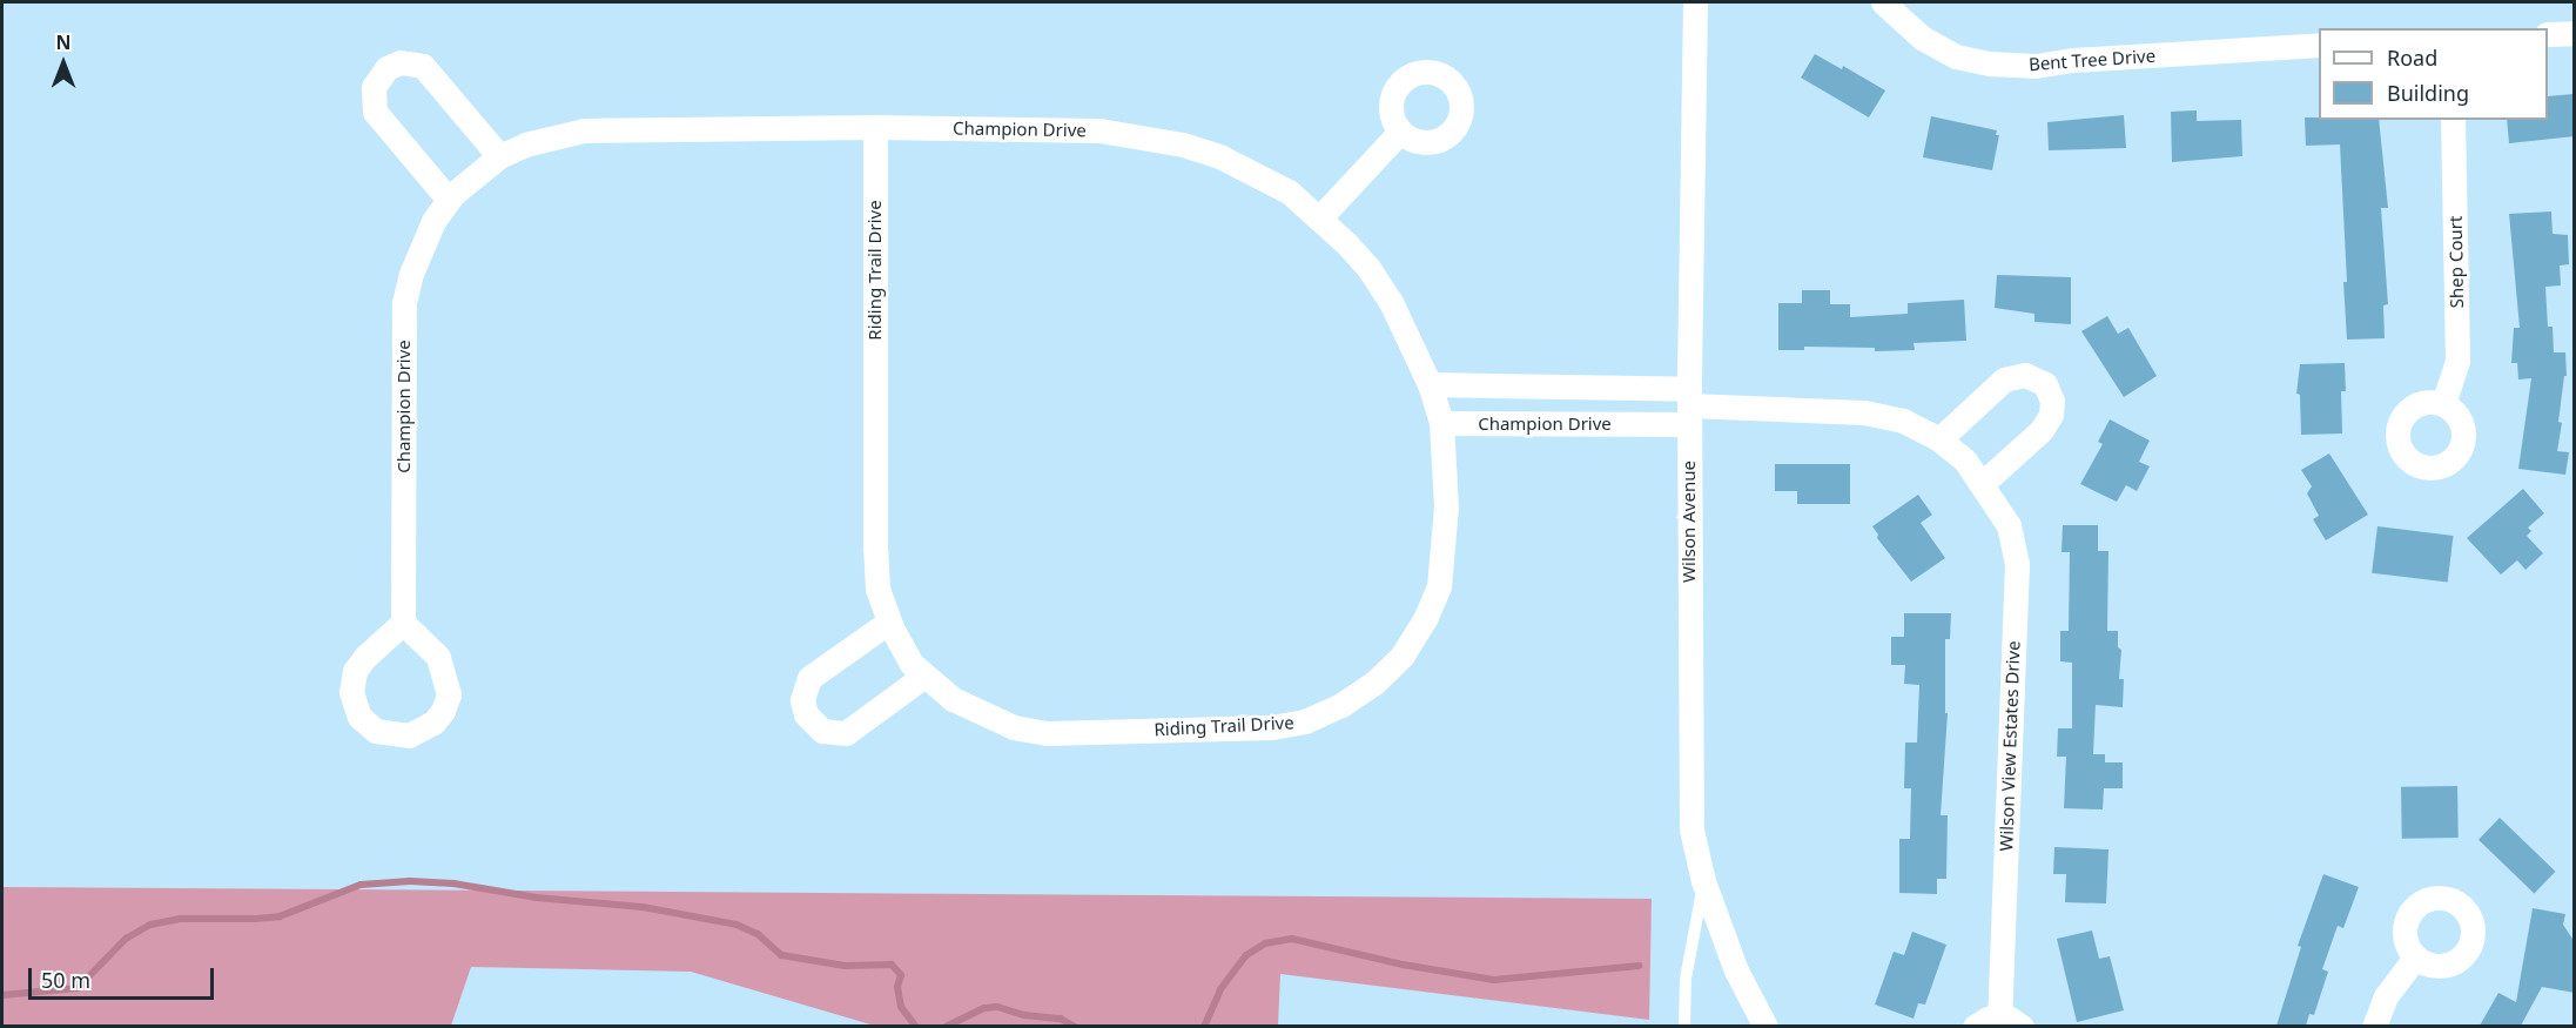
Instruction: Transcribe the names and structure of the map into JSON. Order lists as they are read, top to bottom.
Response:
{
  "streets": {
    "street": [
      "Bent Tree Drive",
      "Champion Drive",
      "Shep Court",
      "Riding Trail Drive",
      "Wilson Avenue",
      "Wilson View Estates Drive"
    ]
  },
  "crossings": [
    ["Champion Drive", "Riding Trail Drive"],
    ["Champion Drive", "Wilson Avenue"],
    ["Champion Drive", "Wilson View Estates Drive"],
    ["Wilson Avenue", "Wilson View Estates Drive"]
  ],
  "legend": ["Road", "Building"],
  "scale_bar": "50 m",
  "north": "top"
}
